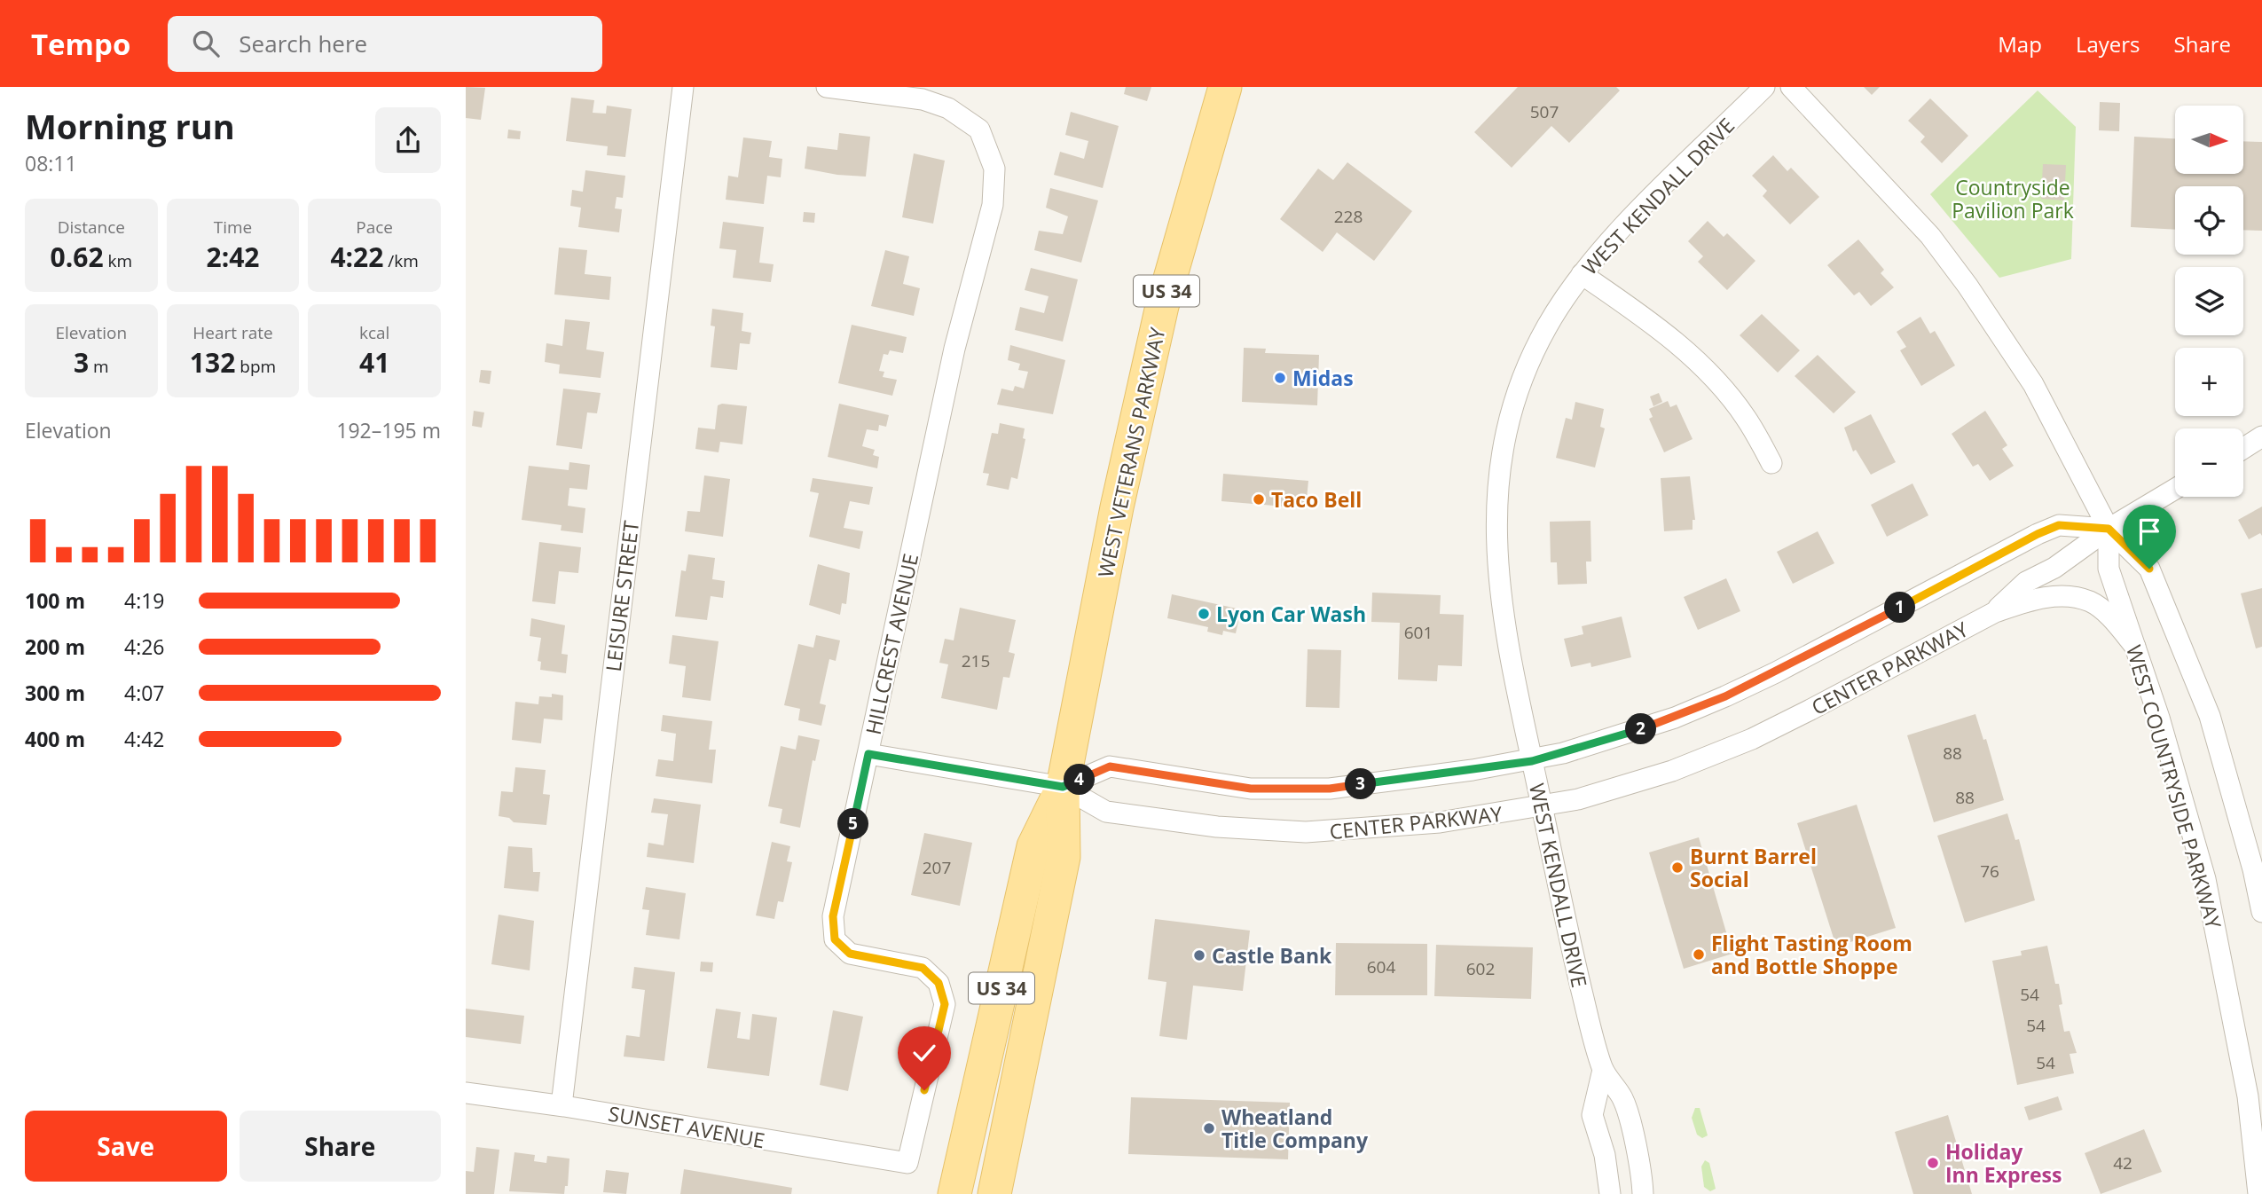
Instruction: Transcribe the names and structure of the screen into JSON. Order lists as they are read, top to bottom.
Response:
{
  "streets": {
    "main road": ["US 34", "WEST VETERANS PARKWAY"],
    "street": [
      "WEST KENDALL DRIVE",
      "LEISURE STREET",
      "HILLCREST AVENUE",
      "CENTER PARKWAY",
      "WEST COUNTRYSIDE PARKWAY",
      "SUNSET AVENUE"
    ]
  },
  "crossings": [
    ["WEST KENDALL DRIVE", "CENTER PARKWAY"],
    ["WEST VETERANS PARKWAY", "CENTER PARKWAY"],
    ["LEISURE STREET", "SUNSET AVENUE"],
    ["HILLCREST AVENUE", "CENTER PARKWAY"],
    ["HILLCREST AVENUE", "SUNSET AVENUE"],
    ["CENTER PARKWAY", "WEST COUNTRYSIDE PARKWAY"]
  ],
  "parks": ["Countryside Pavilion Park"],
  "places": [
    "Midas",
    "Taco Bell",
    "Lyon Car Wash",
    "Burnt Barrel Social",
    "Flight Tasting Room and Bottle Shoppe",
    "Castle Bank",
    "Wheatland Title Company",
    "Holiday Inn Express"
  ],
  "house_numbers": [
    "507",
    "228",
    "601",
    "215",
    "88",
    "88",
    "207",
    "76",
    "604",
    "602",
    "54",
    "54",
    "54",
    "42"
  ],
  "north": "right",
  "page": {
    "header": "Tempo",
    "search": "Search here",
    "nav": ["Map", "Layers", "Share"],
    "heading": ["Morning run", "08:11"],
    "map_buttons": ["+", "−"],
    "stats": [
      ["Distance", "0.62 km"],
      ["Time", "2:42"],
      ["Pace", "4:22 /km"],
      ["Elevation", "3 m"],
      ["Heart rate", "132 bpm"],
      ["kcal", "41"]
    ],
    "chart": ["Elevation", "192–195 m"],
    "list": [
      {
        "name": "100 m",
        "note": "4:19"
      },
      {
        "name": "200 m",
        "note": "4:26"
      },
      {
        "name": "300 m",
        "note": "4:07"
      },
      {
        "name": "400 m",
        "note": "4:42"
      }
    ],
    "pins": [
      "1",
      "2",
      "4",
      "3",
      "5"
    ],
    "buttons": ["Save", "Share"]
  }
}
